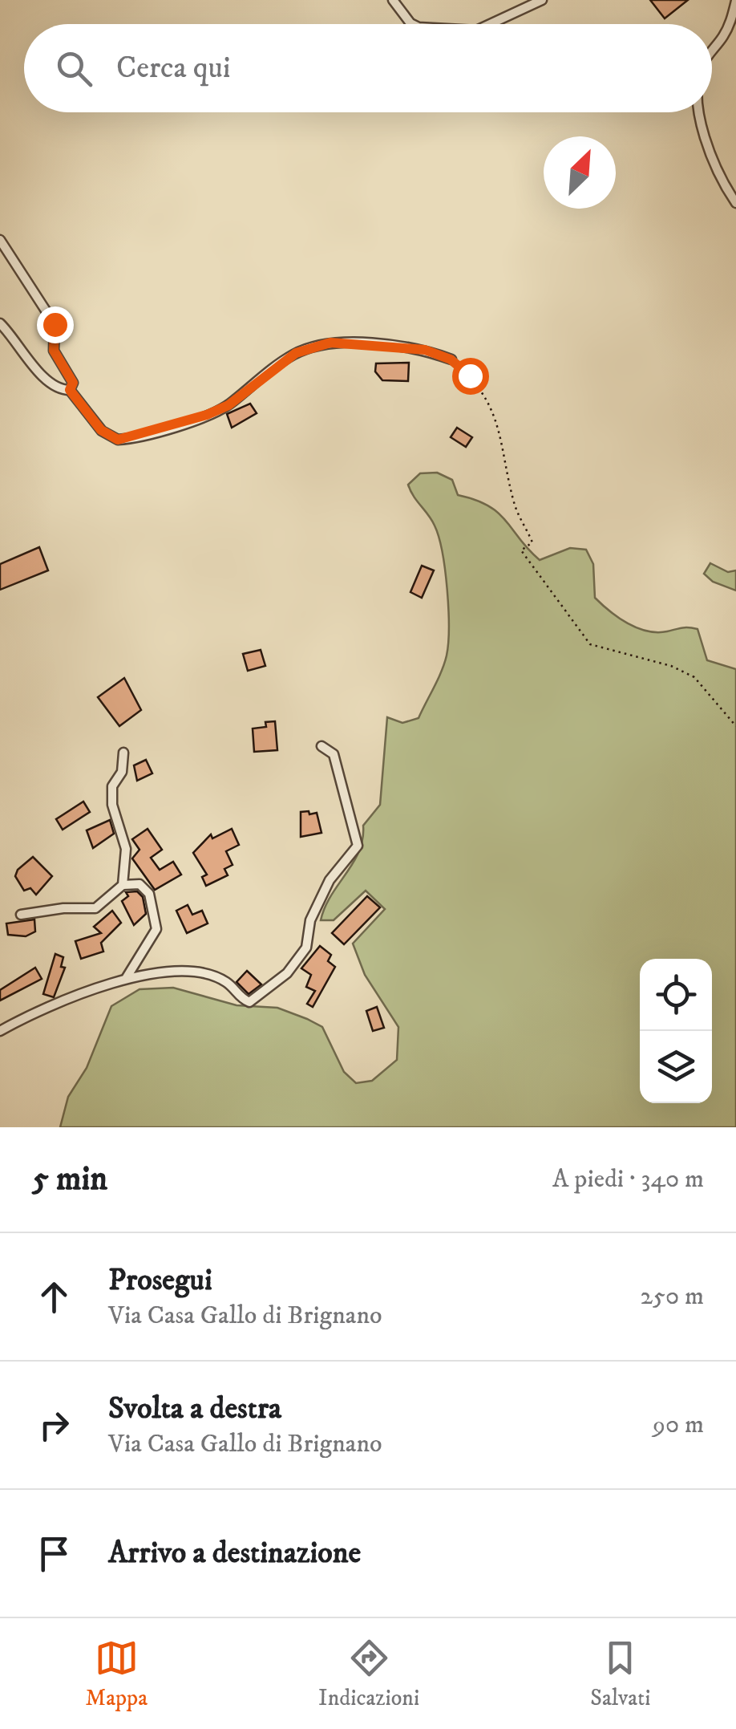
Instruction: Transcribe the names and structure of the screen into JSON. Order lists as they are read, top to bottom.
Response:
{
  "north": "top right",
  "page": {
    "search": "Cerca qui",
    "heading": ["5 min", "A piedi · 340 m"],
    "list": [
      ["Prosegui", "Via Casa Gallo di Brignano", "250 m"],
      ["Svolta a destra", "Via Casa Gallo di Brignano", "90 m"],
      "Arrivo a destinazione"
    ],
    "nav": ["Mappa", "Indicazioni", "Salvati"]
  }
}
